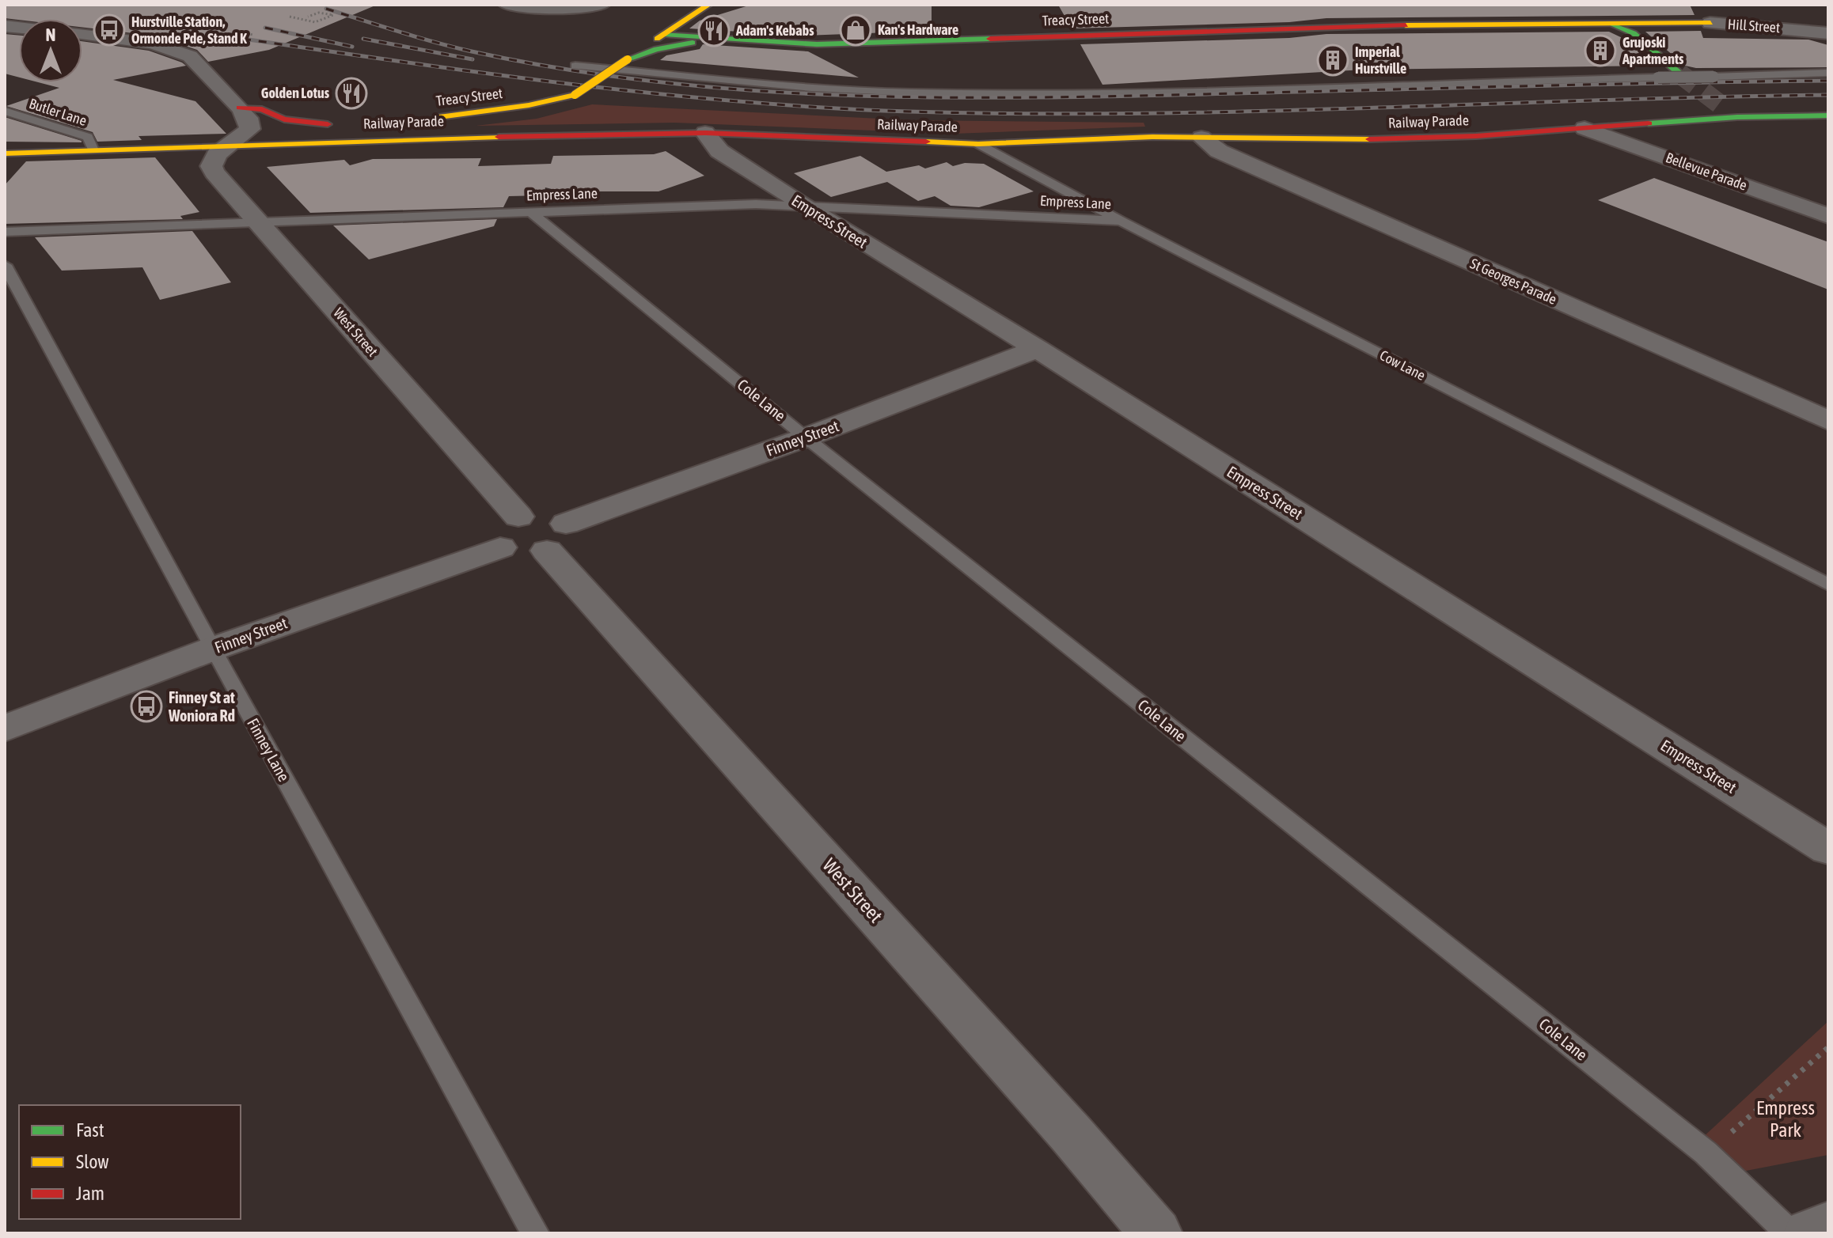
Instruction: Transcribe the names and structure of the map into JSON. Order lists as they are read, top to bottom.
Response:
{
  "streets": {
    "street": [
      "Treacy Street",
      "Hill Street",
      "Railway Parade",
      "Bellevue Parade",
      "Empress Street",
      "St Georges Parade",
      "West Street",
      "Finney Street"
    ],
    "lane": [
      "Butler Lane",
      "Empress Lane",
      "Cow Lane",
      "Cole Lane",
      "Finney Lane"
    ]
  },
  "crossings": [
    ["Treacy Street", "Hill Street"],
    ["Treacy Street", "Railway Parade"],
    ["Butler Lane", "Railway Parade"],
    ["Railway Parade", "Bellevue Parade"],
    ["Railway Parade", "Empress Street"],
    ["Railway Parade", "St Georges Parade"],
    ["Railway Parade", "West Street"],
    ["Railway Parade", "Cow Lane"],
    ["Empress Lane", "Empress Street"],
    ["Empress Lane", "West Street"],
    ["Empress Lane", "Cow Lane"],
    ["Empress Lane", "Cole Lane"],
    ["Empress Street", "Finney Street"],
    ["West Street", "Finney Street"],
    ["Cole Lane", "Finney Street"],
    ["Finney Street", "Finney Lane"]
  ],
  "parks": ["Empress Park"],
  "places": {
    "bus stop": ["Hurstville Station, Ormonde Pde, Stand K", "Finney St at Woniora Rd"],
    "shop": ["Kan's Hardware"],
    "restaurant": ["Adam's Kebabs", "Golden Lotus"],
    "building": ["Grujoski Apartments", "Imperial Hurstville"]
  },
  "legend": ["Fast", "Slow", "Jam"],
  "north": "top"
}
